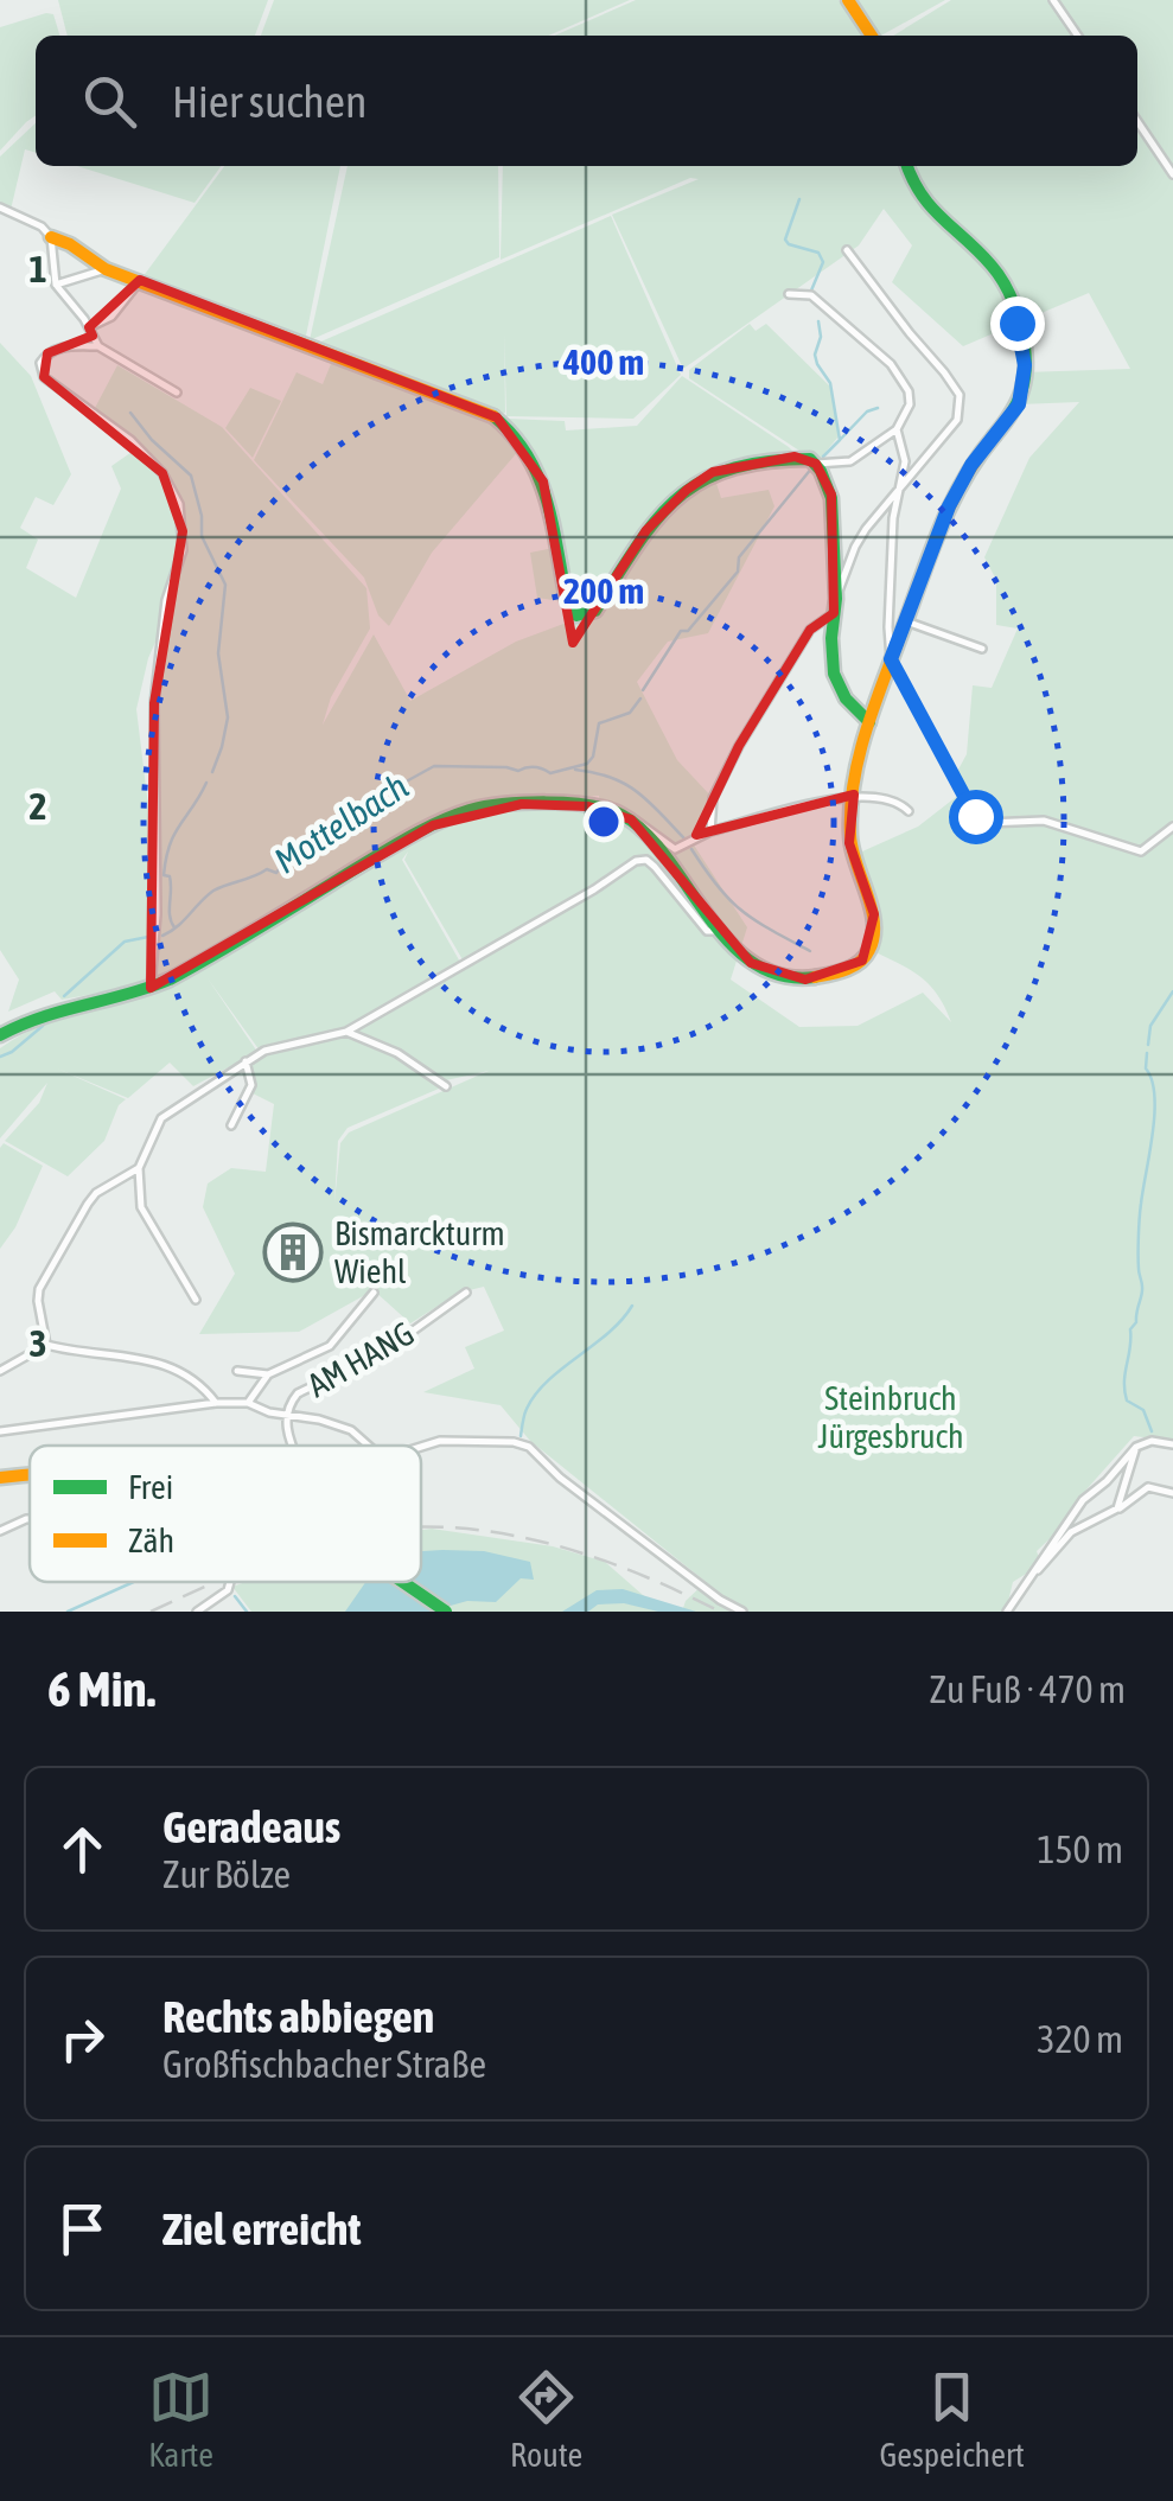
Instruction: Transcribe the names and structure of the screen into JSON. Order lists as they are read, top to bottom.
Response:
{
  "streets": {
    "street": ["AM HANG"]
  },
  "water": ["Mottelbach"],
  "parks": ["Steinbruch Jürgesbruch"],
  "places": {
    "building": ["Bismarckturm Wiehl"]
  },
  "legend": ["Frei", "Zäh"],
  "page": {
    "search": "Hier suchen",
    "heading": ["6 Min.", "Zu Fuß · 470 m"],
    "list": [
      ["Geradeaus", "Zur Bölze", "150 m"],
      ["Rechts abbiegen", "Großfischbacher Straße", "320 m"],
      "Ziel erreicht"
    ],
    "nav": ["Karte", "Route", "Gespeichert"]
  },
  "grid": {
    "rows": ["1", "2", "3"]
  },
  "rings": ["400 m", "200 m"]
}
